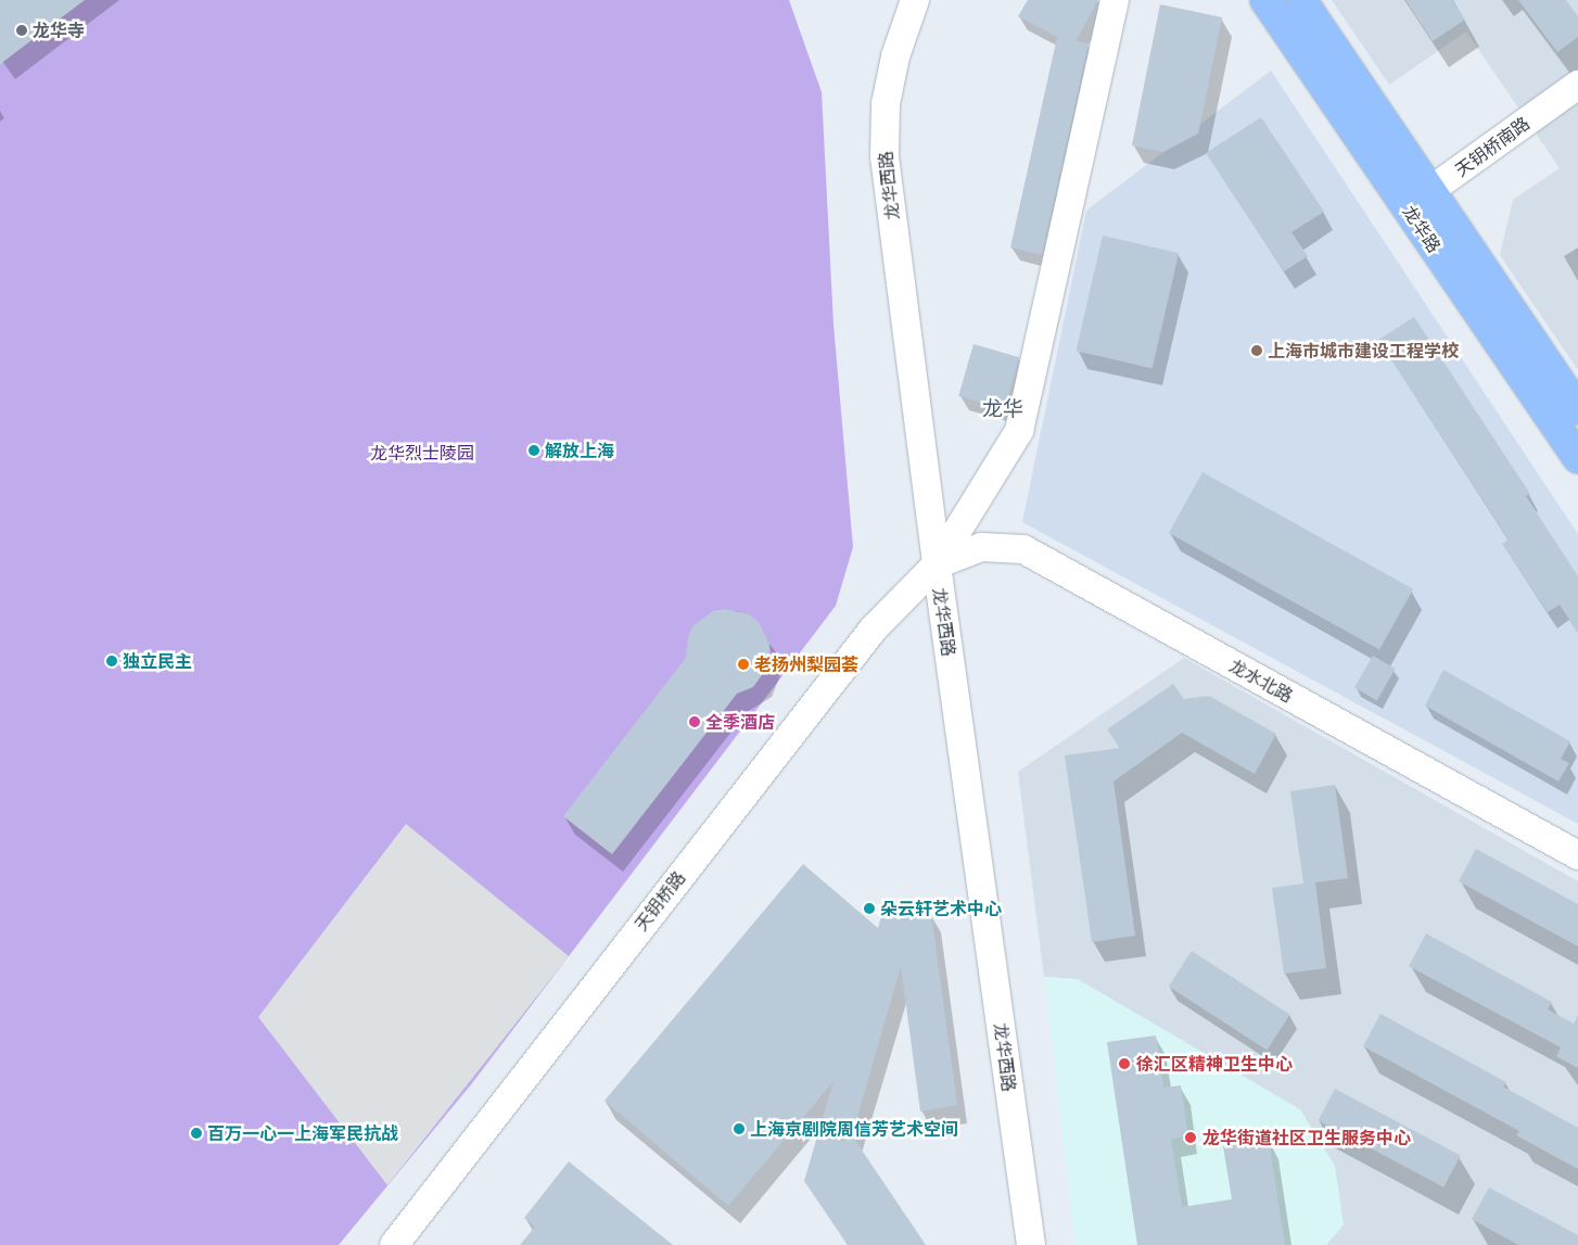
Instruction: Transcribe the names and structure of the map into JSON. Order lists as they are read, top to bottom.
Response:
{
  "streets": {
    "main road": ["龙华路"],
    "street": [
      "天钥桥南路",
      "龙华西路",
      "龙水北路",
      "天钥桥路"
    ]
  },
  "crossings": [
    ["天钥桥南路", "龙华路"],
    ["龙华西路", "龙水北路"],
    ["龙华西路", "天钥桥路"],
    ["龙水北路", "天钥桥路"]
  ],
  "districts": ["龙华"],
  "parks": ["龙华烈士陵园"],
  "places": [
    "龙华寺",
    "上海市城市建设工程学校",
    "解放上海",
    "独立民主",
    "老扬州梨园荟",
    "全季酒店",
    "朵云轩艺术中心",
    "徐汇区精神卫生中心",
    "上海京剧院周信芳艺术空间",
    "百万一心一上海军民抗战",
    "龙华街道社区卫生服务中心"
  ]
}
